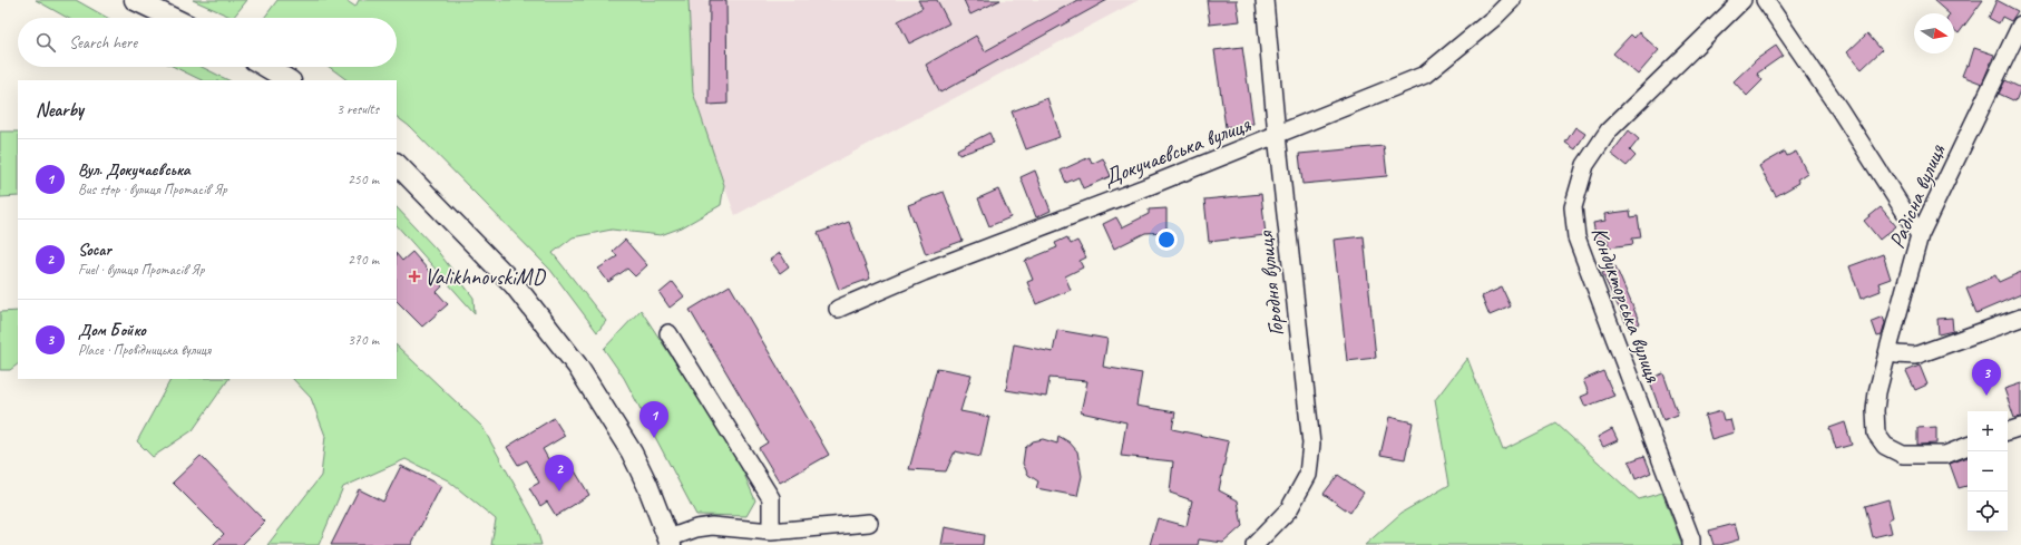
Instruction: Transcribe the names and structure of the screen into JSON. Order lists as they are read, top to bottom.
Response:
{
  "streets": {
    "street": [
      "Докучаєвська вулиця",
      "Радісна вулиця",
      "Городня вулиця",
      "Кондукторська вулиця"
    ]
  },
  "crossings": [
    ["Докучаєвська вулиця", "Городня вулиця"]
  ],
  "places": {
    "health": ["ValikhnovskiMD"]
  },
  "north": "right",
  "page": {
    "search": "Search here",
    "heading": ["Nearby", "3 results"],
    "list": [
      {
        "mark": "1",
        "name": "Вул. Докучаєвська",
        "note": "Bus stop · вулиця Протасів Яр",
        "value": "250 m"
      },
      {
        "mark": "2",
        "name": "Socar",
        "note": "Fuel · вулиця Протасів Яр",
        "value": "290 m"
      },
      {
        "mark": "3",
        "name": "Дом Бойко",
        "note": "Place · Провідницька вулиця",
        "value": "370 m"
      }
    ],
    "pins": ["3", "1", "2"],
    "map_buttons": ["+", "−"]
  }
}
